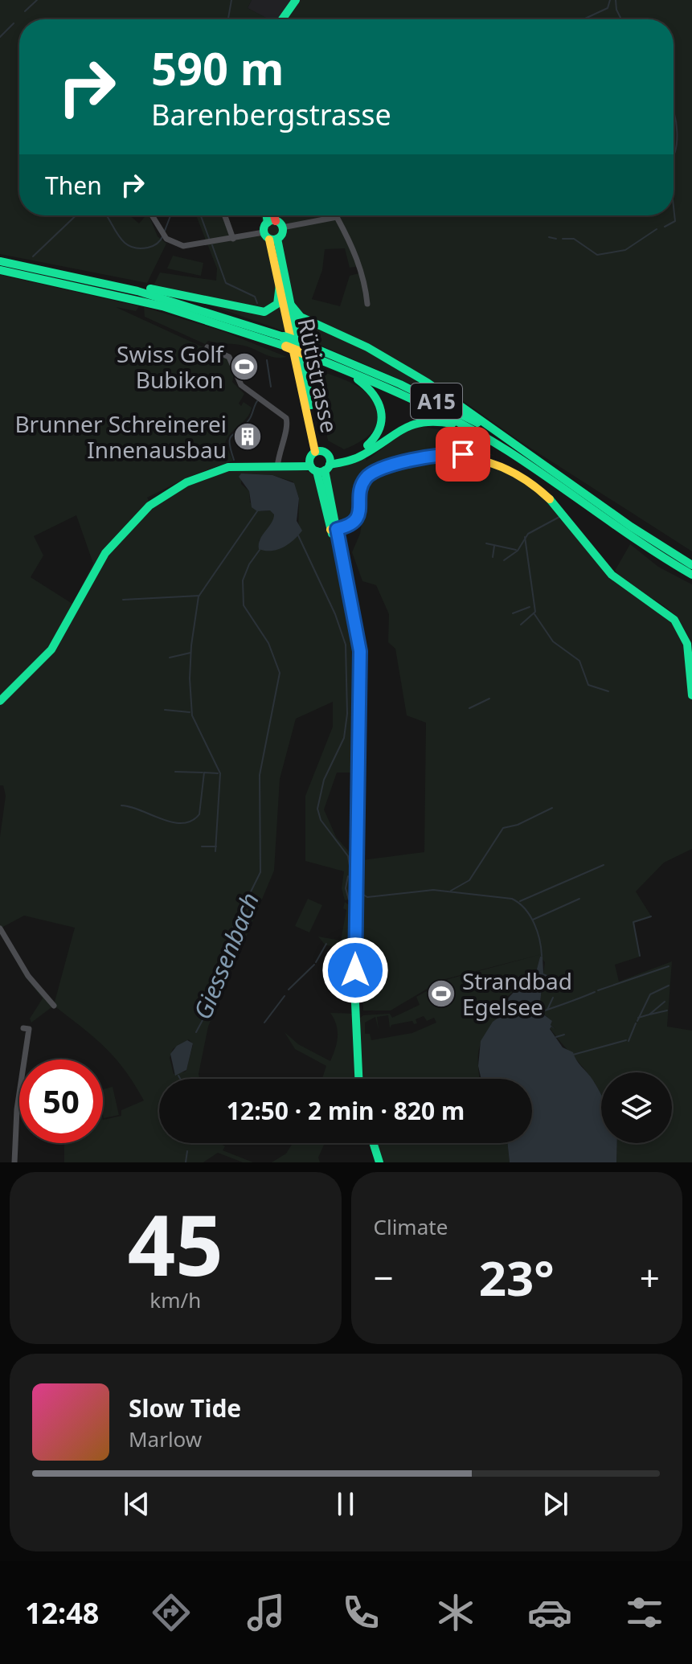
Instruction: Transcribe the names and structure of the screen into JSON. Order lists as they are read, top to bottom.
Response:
{
  "streets": {
    "main road": ["Rütistrasse", "A15"]
  },
  "water": ["Giessenbach"],
  "places": {
    "sports": ["Swiss Golf Bubikon", "Strandbad Egelsee"],
    "building": ["Brunner Schreinerei Innenausbau"]
  },
  "page": {
    "turn": ["590 m", "Barenbergstrasse"],
    "then": "Then",
    "limit": "50",
    "trip": "12:50 · 2 min · 820 m",
    "tile": [
      ["45", "km/h"],
      "Climate"
    ],
    "heat": ["−", "23°", "+"],
    "song": ["Slow Tide", "Marlow"],
    "tabs": "12:48"
  }
}
